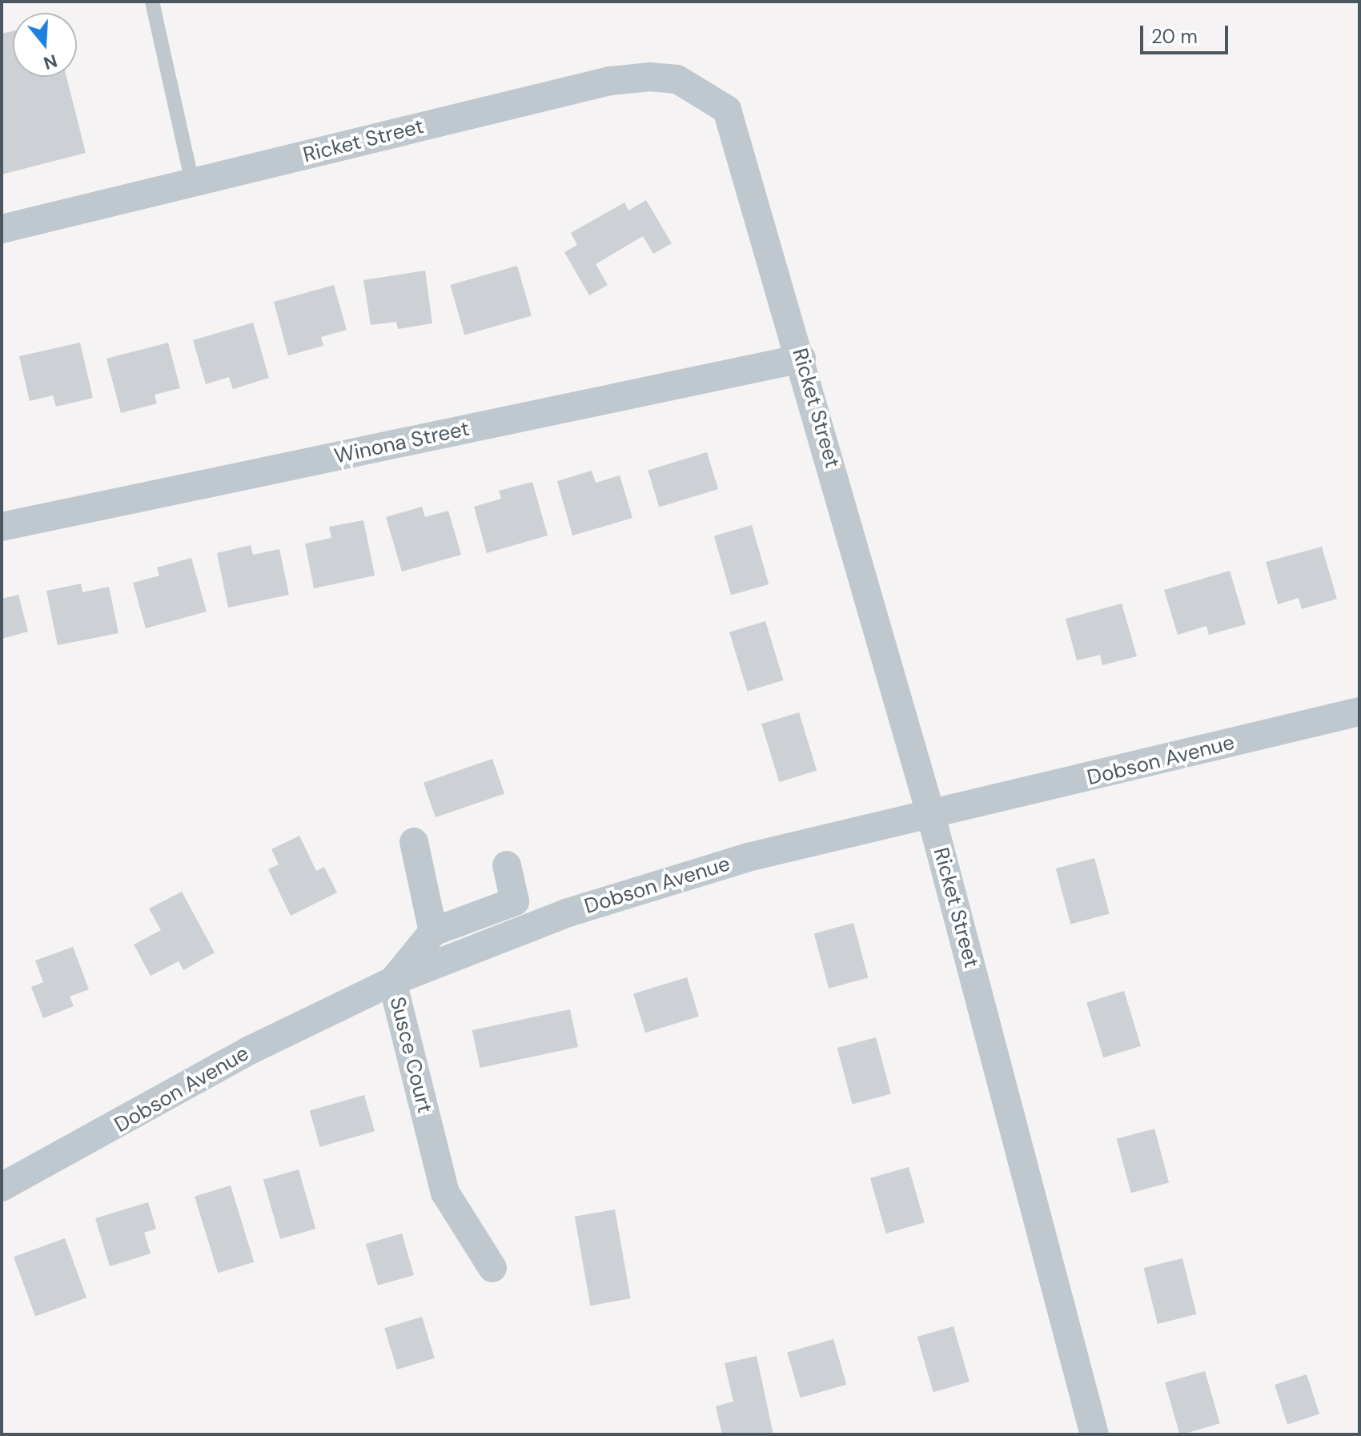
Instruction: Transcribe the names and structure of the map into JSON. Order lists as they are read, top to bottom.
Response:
{
  "streets": {
    "street": [
      "Ricket Street",
      "Winona Street",
      "Dobson Avenue",
      "Susce Court"
    ]
  },
  "crossings": [
    ["Ricket Street", "Winona Street"],
    ["Ricket Street", "Dobson Avenue"],
    ["Dobson Avenue", "Susce Court"]
  ],
  "scale_bar": "20 m",
  "north": "bottom"
}
